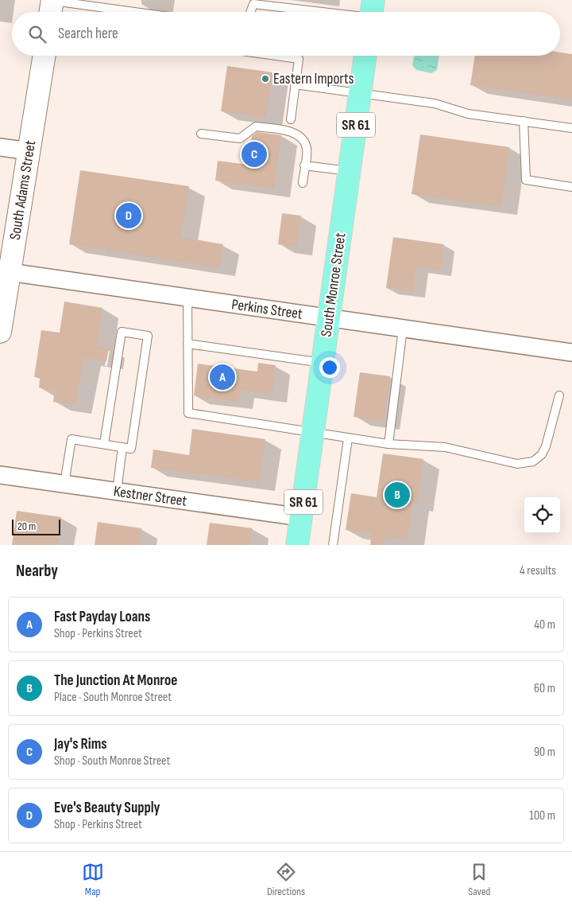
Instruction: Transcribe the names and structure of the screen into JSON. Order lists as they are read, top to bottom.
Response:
{
  "streets": {
    "main road": ["SR 61", "South Adams Street", "South Monroe Street"],
    "street": ["Perkins Street", "Kestner Street"]
  },
  "crossings": [
    ["South Adams Street", "Perkins Street"],
    ["South Monroe Street", "Perkins Street"],
    ["South Monroe Street", "Kestner Street"]
  ],
  "places": ["Eastern Imports"],
  "scale_bar": "20 m",
  "page": {
    "search": "Search here",
    "pins": [
      "C",
      "D",
      "A",
      "B"
    ],
    "scale": "20 m",
    "heading": ["Nearby", "4 results"],
    "list": [
      {
        "mark": "A",
        "name": "Fast Payday Loans",
        "note": "Shop · Perkins Street",
        "value": "40 m"
      },
      {
        "mark": "B",
        "name": "The Junction At Monroe",
        "note": "Place · South Monroe Street",
        "value": "60 m"
      },
      {
        "mark": "C",
        "name": "Jay's Rims",
        "note": "Shop · South Monroe Street",
        "value": "90 m"
      },
      {
        "mark": "D",
        "name": "Eve's Beauty Supply",
        "note": "Shop · Perkins Street",
        "value": "100 m"
      }
    ],
    "nav": ["Map", "Directions", "Saved"]
  }
}
